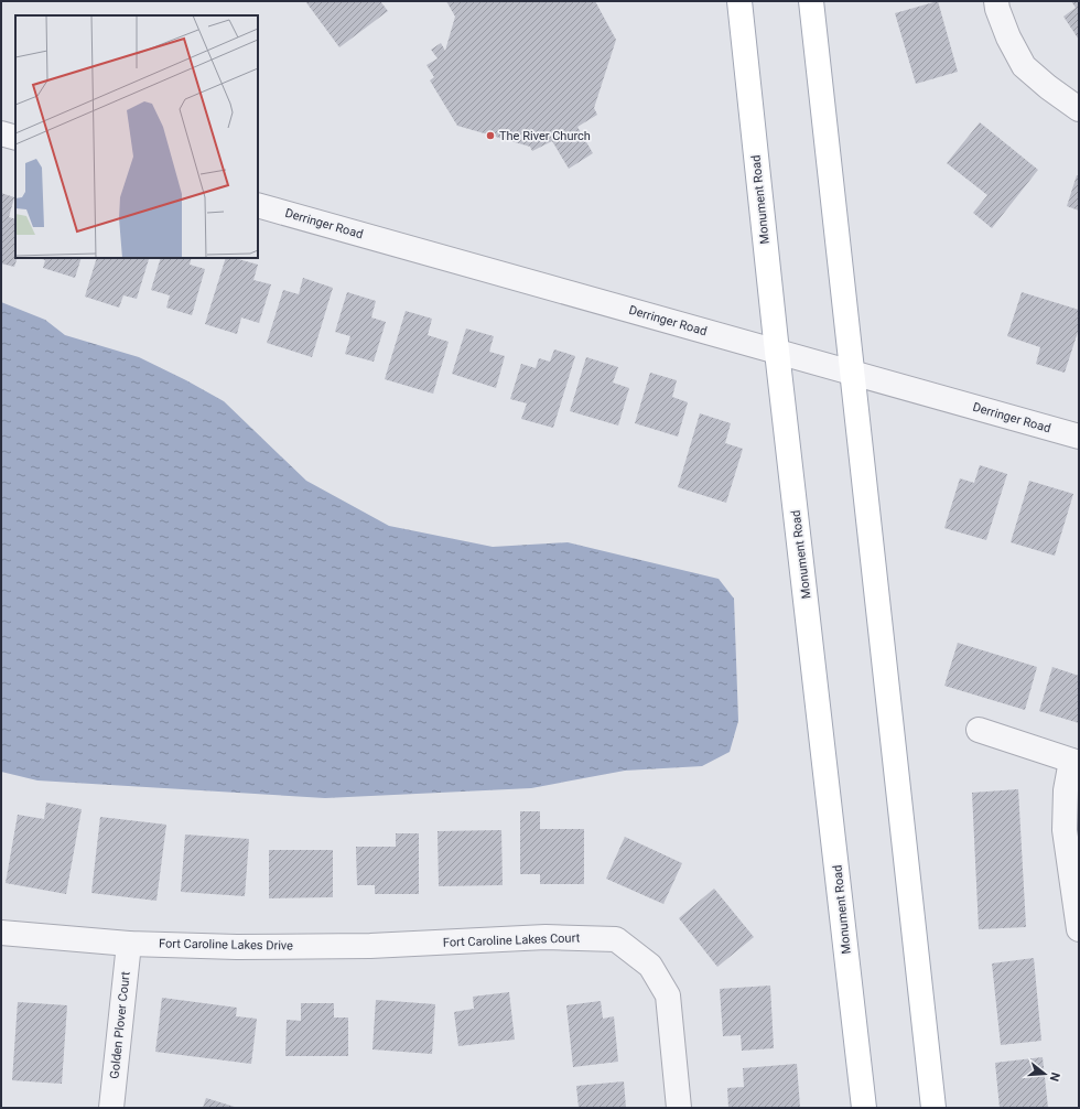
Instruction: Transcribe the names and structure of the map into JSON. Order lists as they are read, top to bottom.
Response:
{
  "streets": {
    "main road": ["Monument Road"],
    "street": [
      "Derringer Road",
      "Fort Caroline Lakes Court",
      "Fort Caroline Lakes Drive",
      "Golden Plover Court"
    ]
  },
  "crossings": [
    ["Monument Road", "Derringer Road"],
    ["Fort Caroline Lakes Court", "Fort Caroline Lakes Drive"],
    ["Fort Caroline Lakes Drive", "Golden Plover Court"]
  ],
  "places": ["The River Church"],
  "north": "right"
}
